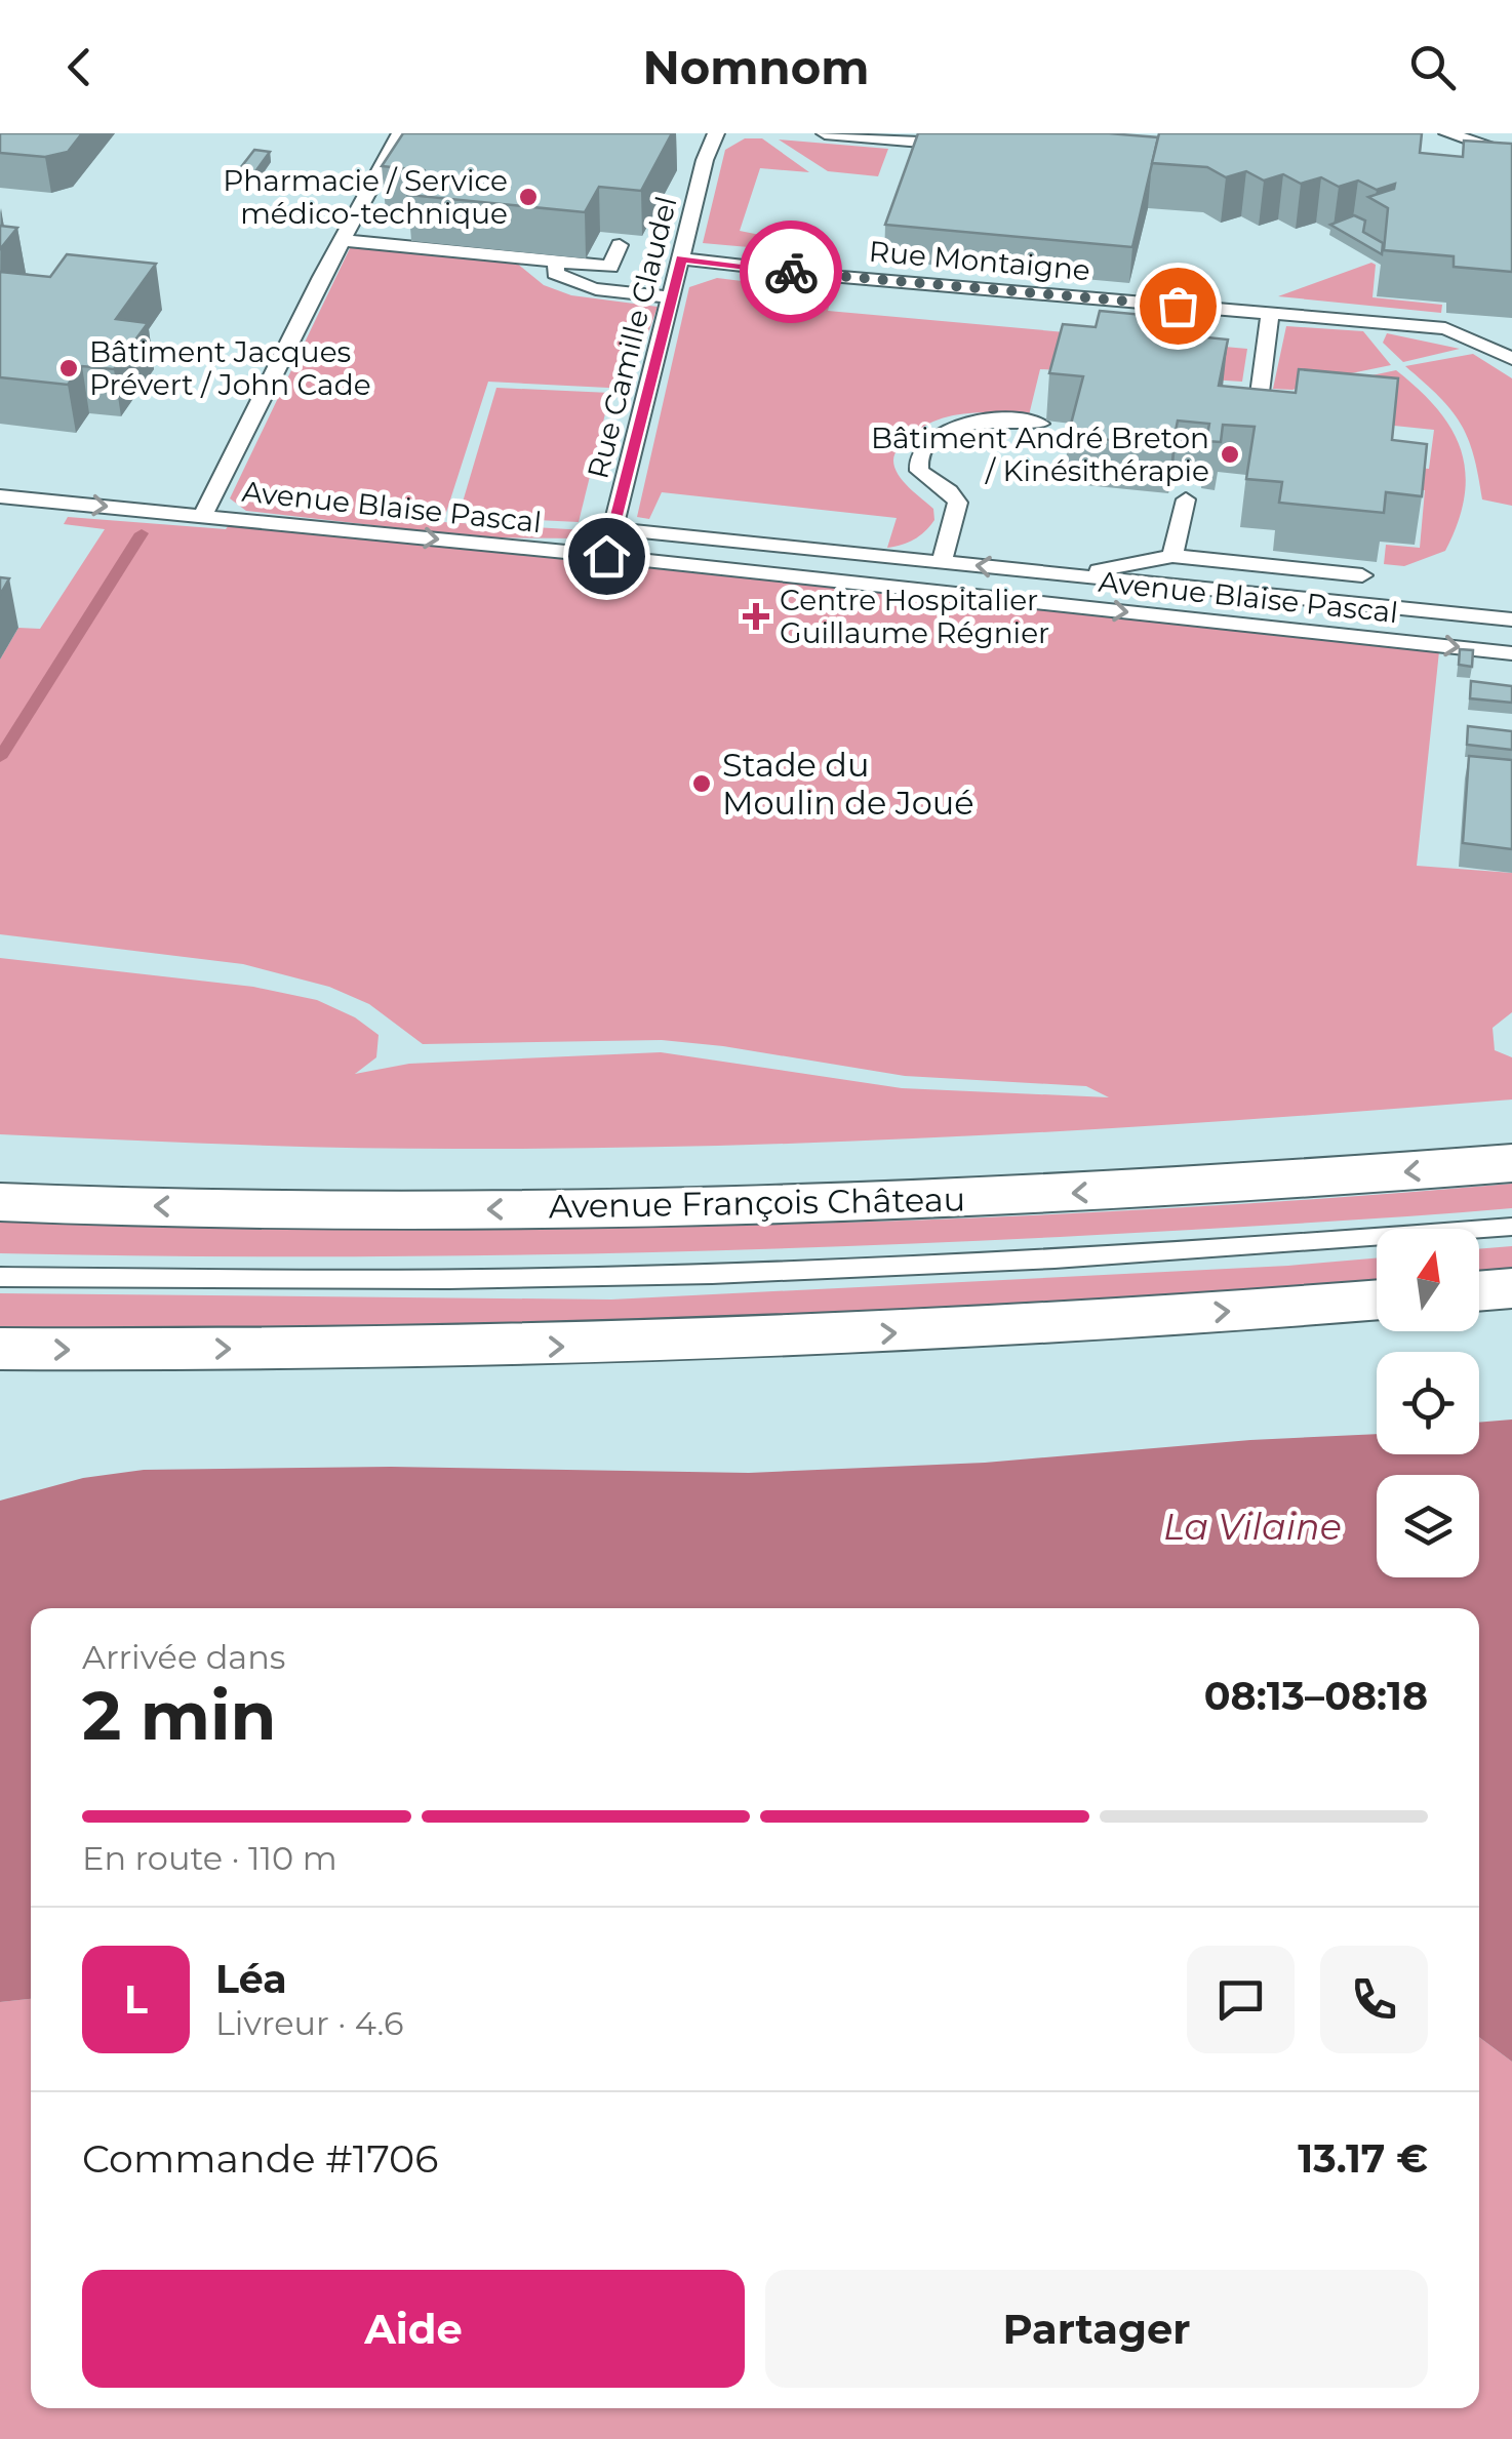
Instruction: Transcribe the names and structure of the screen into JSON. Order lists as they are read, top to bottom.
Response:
{
  "streets": {
    "main road": ["Avenue François Château"],
    "lane": ["Rue Montaigne", "Rue Camille Claudel", "Avenue Blaise Pascal"]
  },
  "crossings": [
    ["Rue Montaigne", "Rue Camille Claudel"],
    ["Rue Camille Claudel", "Avenue Blaise Pascal"]
  ],
  "water": ["La Vilaine"],
  "places": {
    "other": [
      "Pharmacie / Service médico-technique",
      "Bâtiment Jacques Prévert / John Cade",
      "Bâtiment André Breton / Kinésithérapie",
      "Stade du Moulin de Joué"
    ],
    "health": ["Centre Hospitalier Guillaume Régnier"]
  },
  "north": "top",
  "page": {
    "header": "Nomnom",
    "heading": ["2 min", "Arrivée dans", "08:13–08:18"],
    "panel": [
      "Léa",
      "Livreur · 4.6",
      "Commande #1706",
      "13.17 €"
    ],
    "bar": "En route · 110 m",
    "round": "L",
    "buttons": ["Aide", "Partager"]
  }
}
